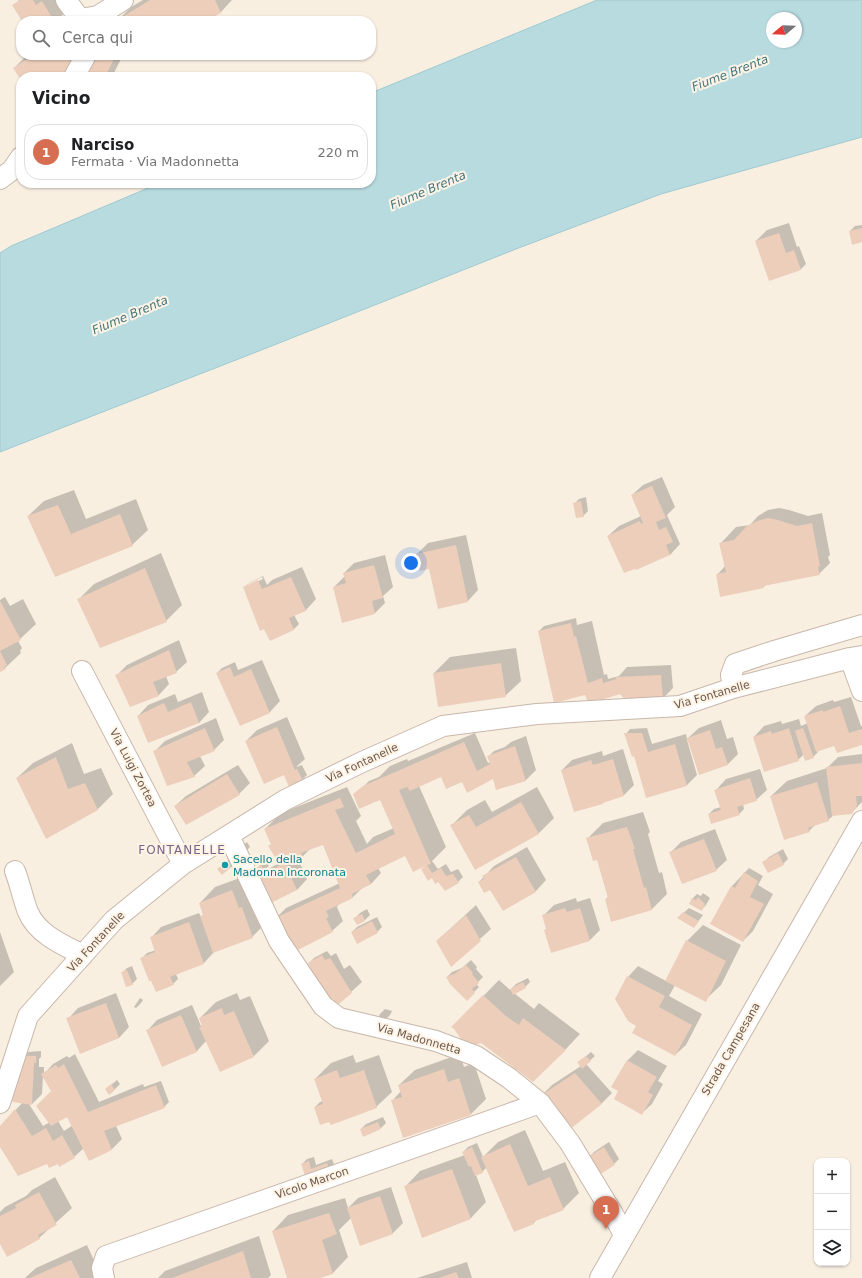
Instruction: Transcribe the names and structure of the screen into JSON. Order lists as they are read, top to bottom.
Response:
{
  "streets": {
    "street": [
      "Via Fontanelle",
      "Via Luigi Zortea",
      "Via Madonnetta",
      "Strada Campesana",
      "Vicolo Marcon"
    ]
  },
  "crossings": [
    ["Via Fontanelle", "Via Luigi Zortea"],
    ["Via Fontanelle", "Via Madonnetta"],
    ["Via Madonnetta", "Strada Campesana"],
    ["Via Madonnetta", "Vicolo Marcon"]
  ],
  "districts": ["FONTANELLE"],
  "water": ["Fiume Brenta"],
  "places": ["Sacello della Madonna Incoronata"],
  "north": "left",
  "page": {
    "search": "Cerca qui",
    "heading": "Vicino",
    "list": [
      {
        "mark": "1",
        "name": "Narciso",
        "note": "Fermata · Via Madonnetta",
        "value": "220 m"
      }
    ],
    "map_buttons": ["+", "−"],
    "pins": "1"
  }
}
